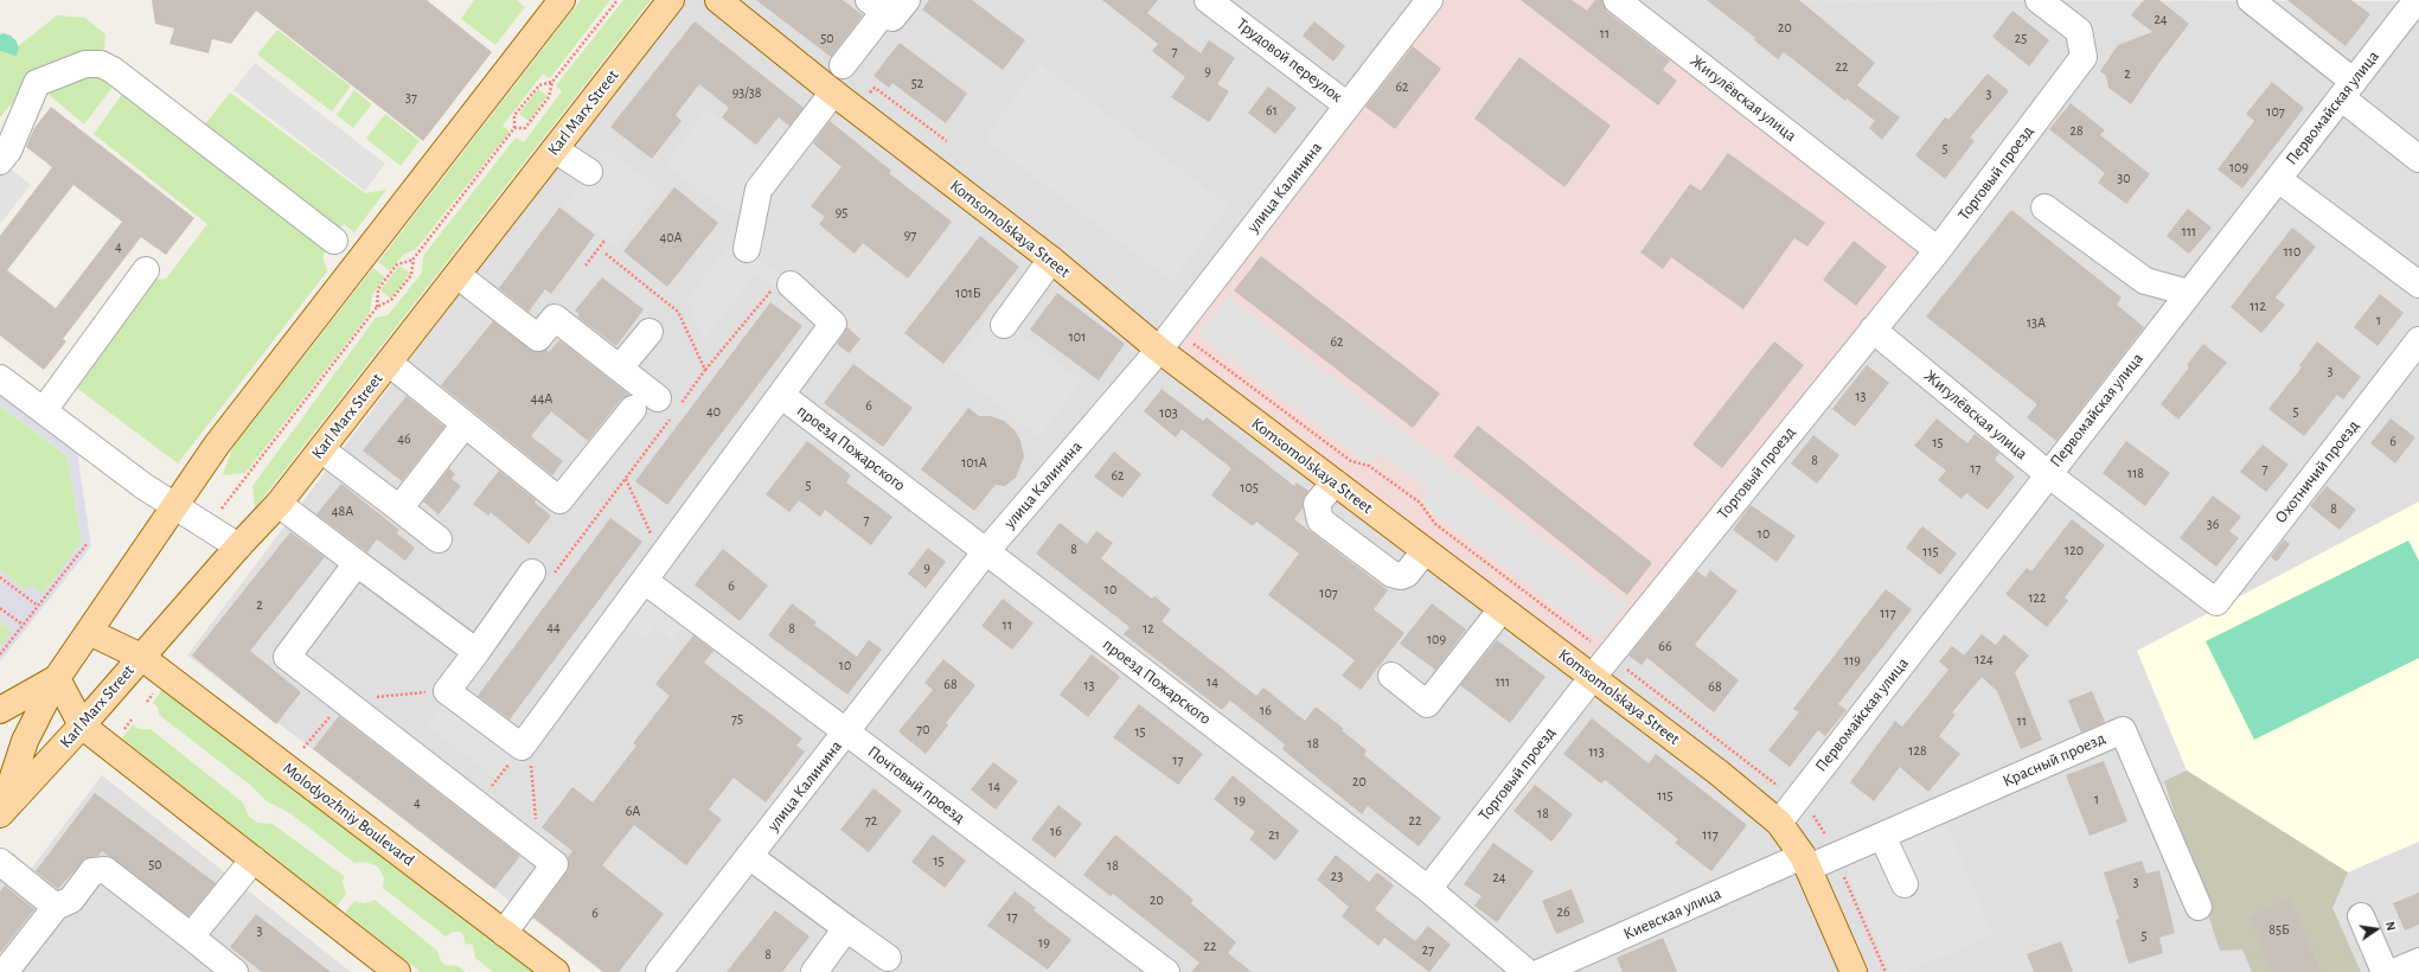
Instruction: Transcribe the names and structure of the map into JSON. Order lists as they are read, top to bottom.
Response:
{
  "streets": {
    "main road": ["Karl Marx Street", "Komsomolskaya Street", "Molodyozhniy Boulevard"],
    "street": [
      "Трудовой переулок",
      "Жигулёвская улица",
      "Первомайская улица",
      "Торговый проезд",
      "улица Калинина",
      "проезд Пожарского",
      "Охотничий проезд",
      "Красный проезд",
      "Почтовый проезд",
      "Киевская улица"
    ]
  },
  "crossings": [
    ["Трудовой переулок", "улица Калинина"],
    ["Жигулёвская улица", "Первомайская улица"],
    ["Жигулёвская улица", "Торговый проезд"],
    ["Жигулёвская улица", "Охотничий проезд"],
    ["Первомайская улица", "Komsomolskaya Street"],
    ["Karl Marx Street", "Molodyozhniy Boulevard"],
    ["Торговый проезд", "Komsomolskaya Street"],
    ["Торговый проезд", "проезд Пожарского"],
    ["улица Калинина", "Komsomolskaya Street"],
    ["улица Калинина", "проезд Пожарского"],
    ["улица Калинина", "Почтовый проезд"],
    ["Komsomolskaya Street", "Красный проезд"],
    ["Komsomolskaya Street", "Киевская улица"],
    ["Красный проезд", "Киевская улица"]
  ],
  "house_numbers": [
    "24",
    "20",
    "11",
    "50",
    "25",
    "7",
    "22",
    "9",
    "2",
    "52",
    "62",
    "93/38",
    "3",
    "37",
    "61",
    "107",
    "28",
    "5",
    "109",
    "30",
    "95",
    "111",
    "97",
    "40А",
    "4",
    "110",
    "101Б",
    "112",
    "1",
    "13А",
    "101",
    "62",
    "3",
    "13",
    "44А",
    "6",
    "40",
    "5",
    "103",
    "46",
    "6",
    "15",
    "8",
    "101А",
    "17",
    "7",
    "118",
    "62",
    "5",
    "105",
    "8",
    "48А",
    "7",
    "36",
    "10",
    "8",
    "120",
    "115",
    "9",
    "6",
    "10",
    "107",
    "122",
    "2",
    "117",
    "11",
    "44",
    "8",
    "12",
    "109",
    "66",
    "124",
    "119",
    "10",
    "14",
    "111",
    "68",
    "13",
    "68",
    "16",
    "75",
    "11",
    "70",
    "15",
    "18",
    "128",
    "113",
    "17",
    "20",
    "14",
    "115",
    "1",
    "19",
    "4",
    "6А",
    "18",
    "72",
    "22",
    "16",
    "21",
    "117",
    "15",
    "50",
    "18",
    "23",
    "24",
    "3",
    "20",
    "26",
    "6",
    "17",
    "85Б",
    "3",
    "5",
    "19",
    "22",
    "27",
    "8"
  ],
  "north": "right"
}
